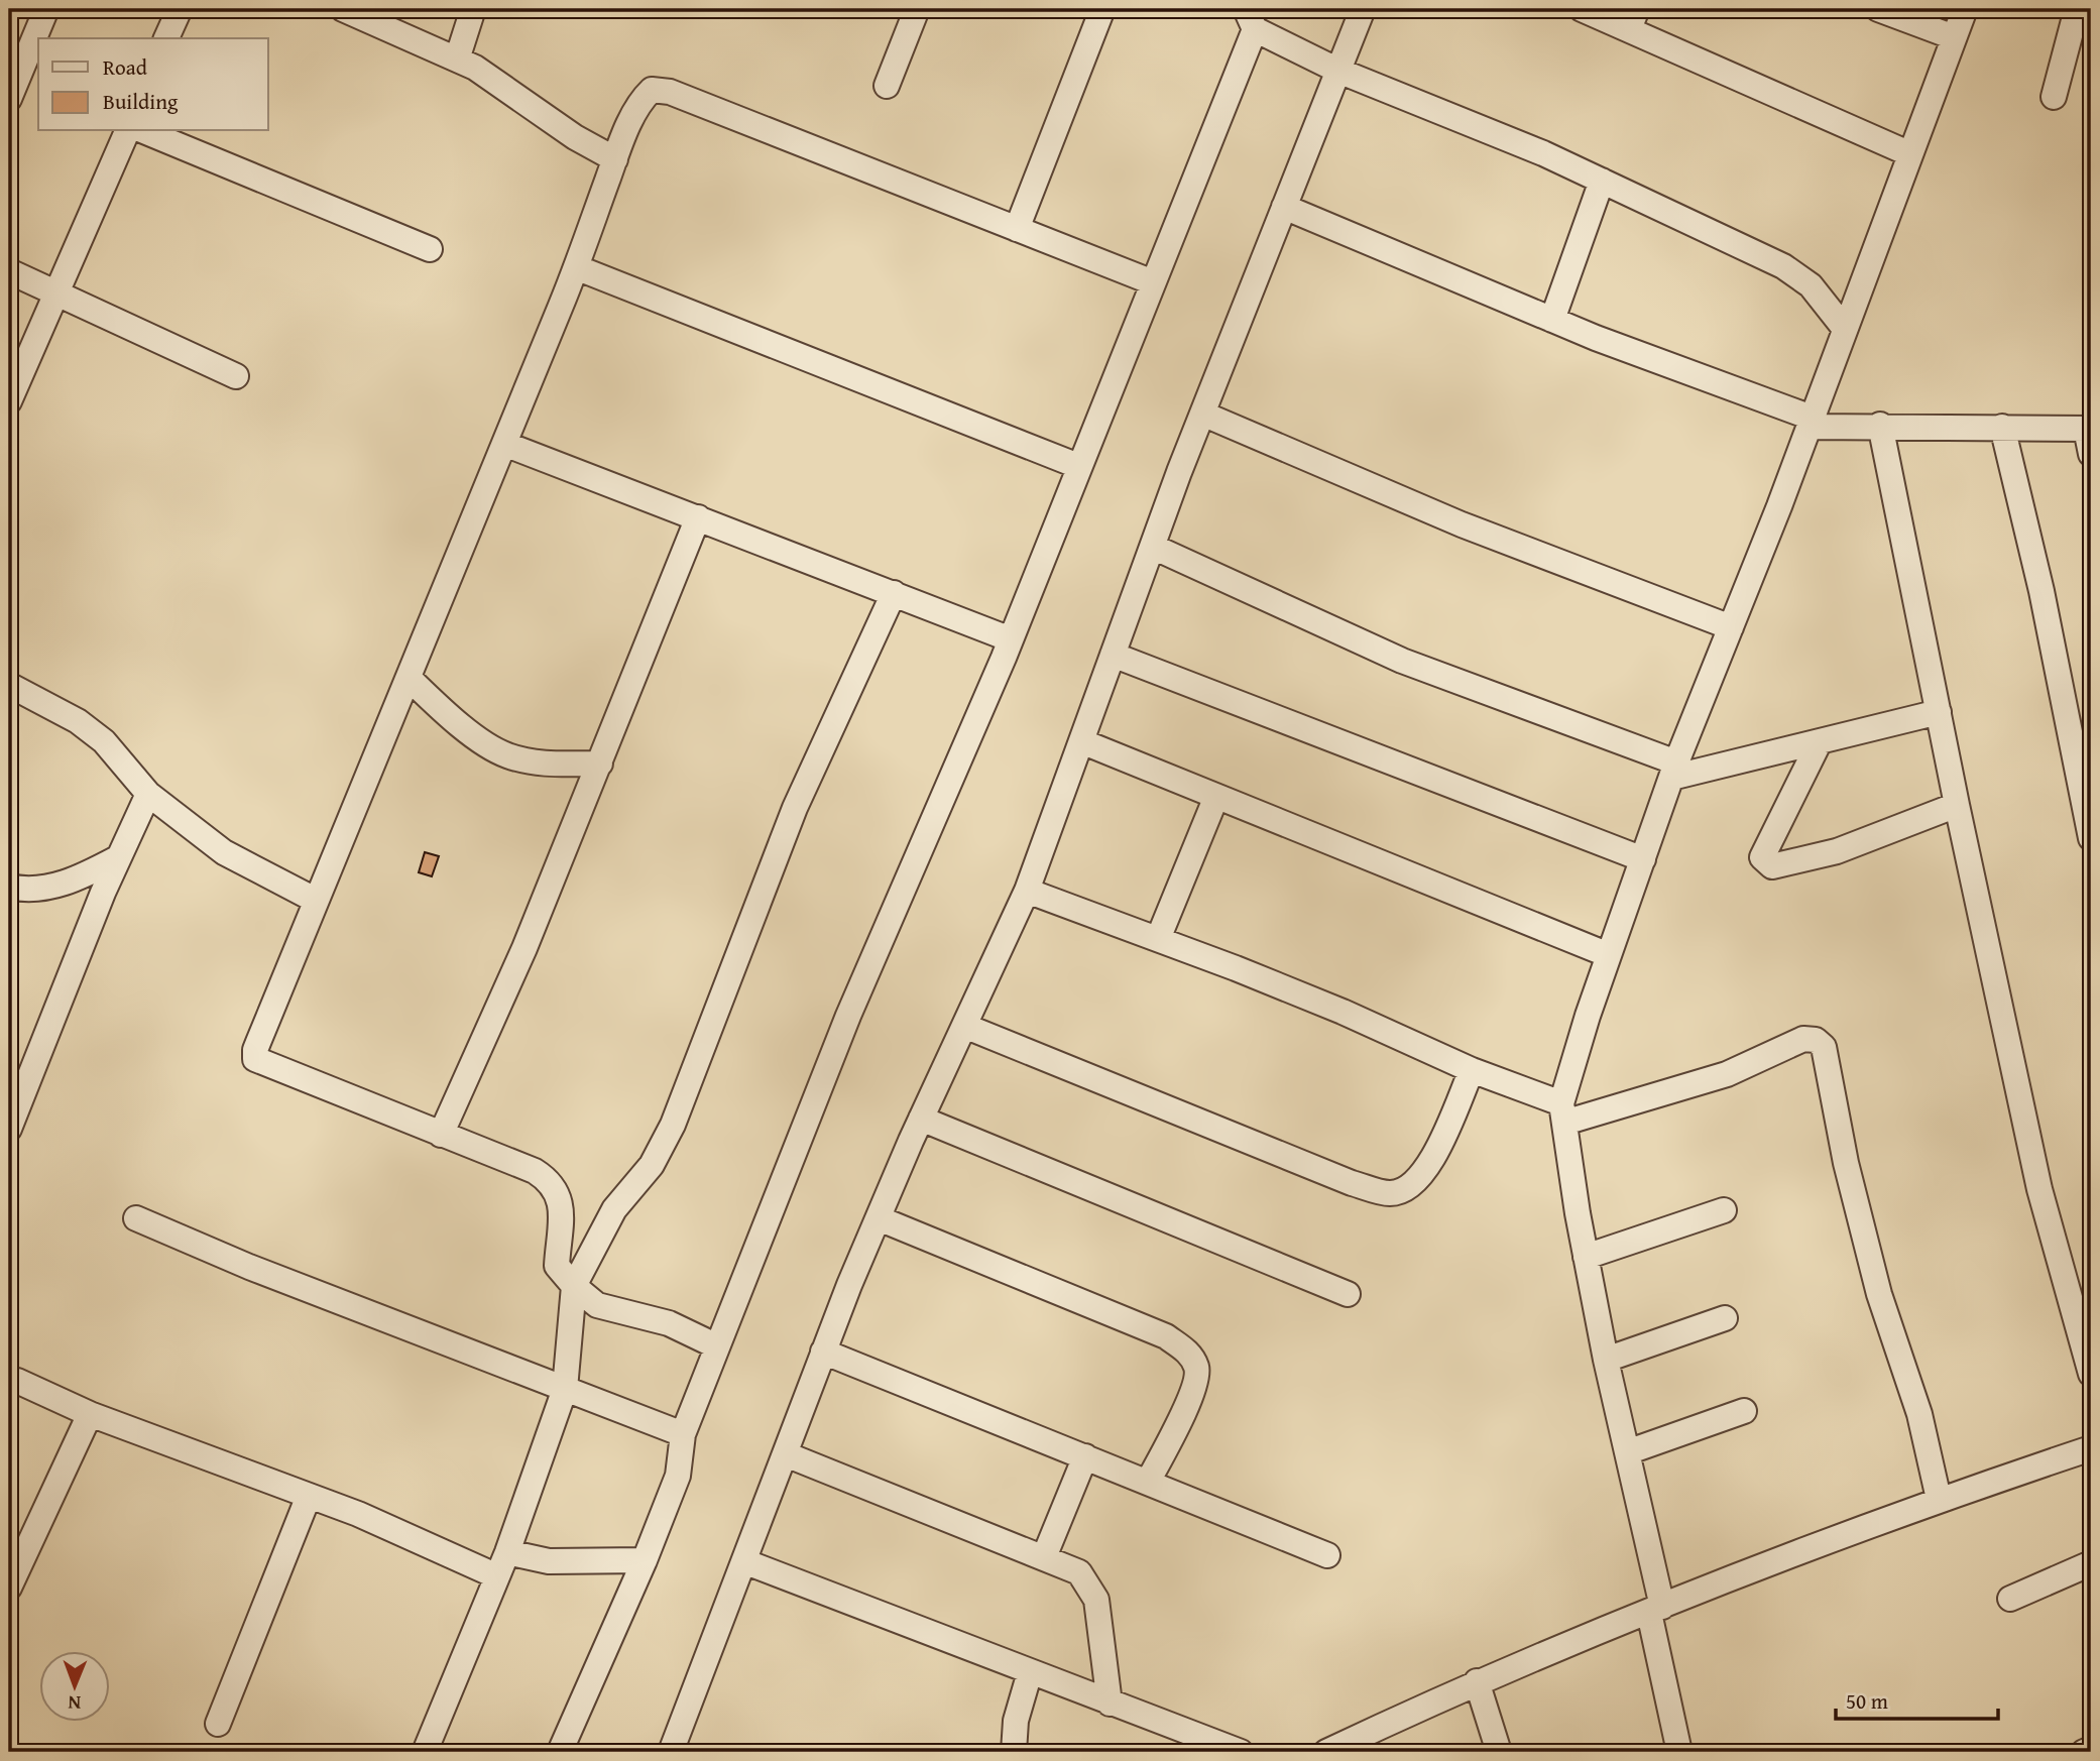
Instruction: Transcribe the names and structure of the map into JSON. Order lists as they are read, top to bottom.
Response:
{
  "legend": ["Road", "Building"],
  "scale_bar": "50 m",
  "north": "bottom"
}
